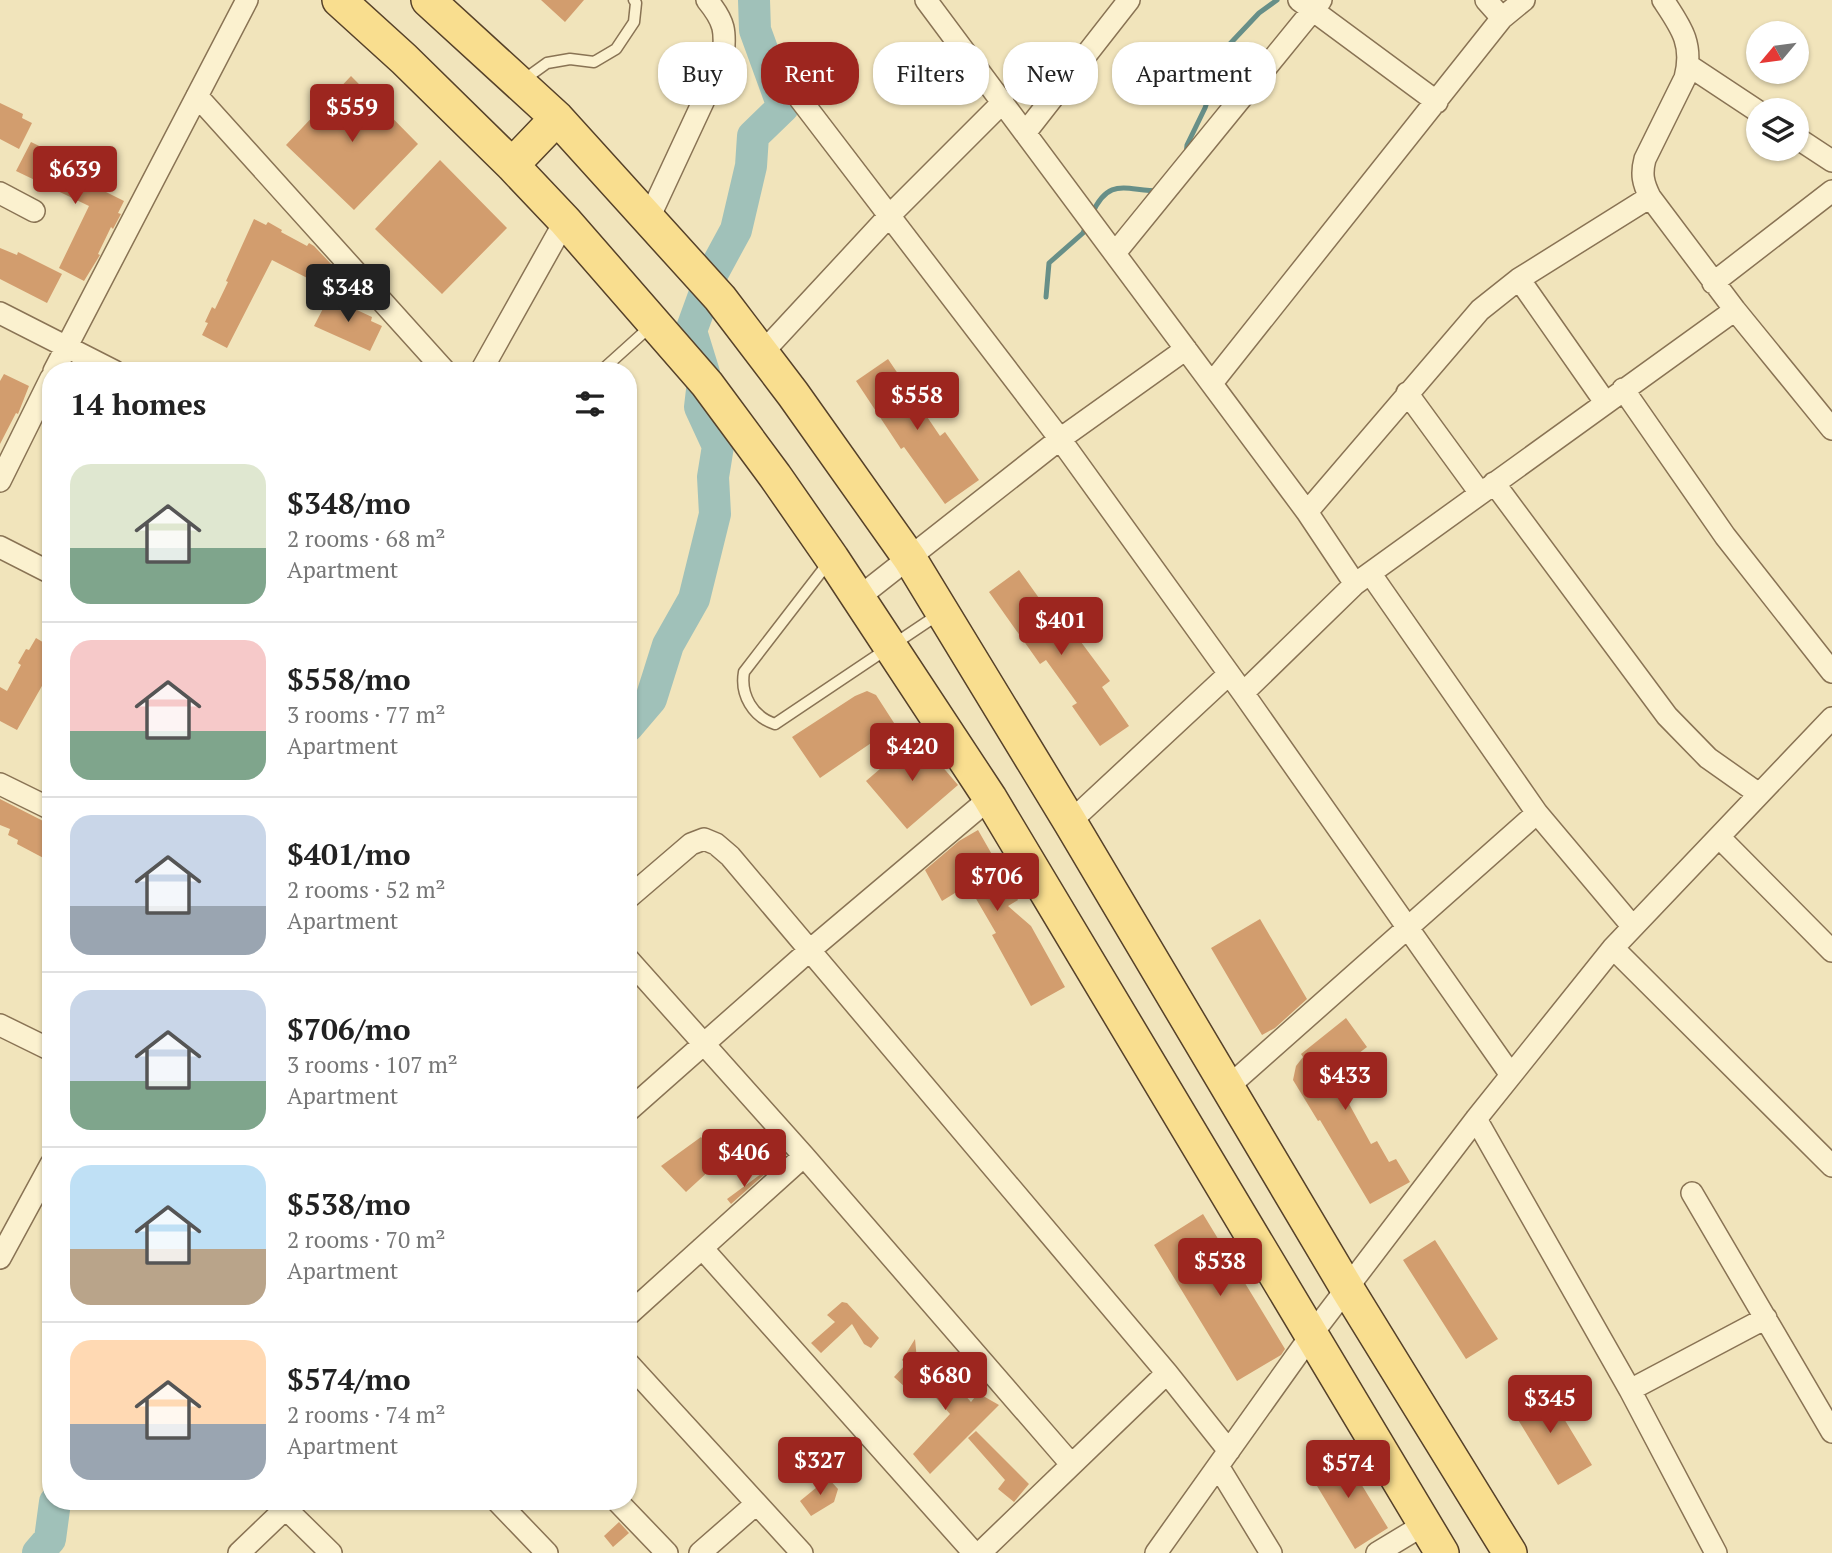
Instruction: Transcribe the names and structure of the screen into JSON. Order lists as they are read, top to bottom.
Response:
{
  "north": "bottom left",
  "page": {
    "chip": [
      "Buy",
      "Rent",
      "Filters",
      "New",
      "Apartment"
    ],
    "price": [
      "$559",
      "$639",
      "$348",
      "$558",
      "$401",
      "$420",
      "$706",
      "$433",
      "$406",
      "$538",
      "$680",
      "$345",
      "$327",
      "$574"
    ],
    "heading": "14 homes",
    "list": [
      {
        "name": "$348/mo",
        "note": "2 rooms · 68 m² · Apartment"
      },
      {
        "name": "$558/mo",
        "note": "3 rooms · 77 m² · Apartment"
      },
      {
        "name": "$401/mo",
        "note": "2 rooms · 52 m² · Apartment"
      },
      {
        "name": "$706/mo",
        "note": "3 rooms · 107 m² · Apartment"
      },
      {
        "name": "$538/mo",
        "note": "2 rooms · 70 m² · Apartment"
      },
      {
        "name": "$574/mo",
        "note": "2 rooms · 74 m² · Apartment"
      }
    ]
  }
}
